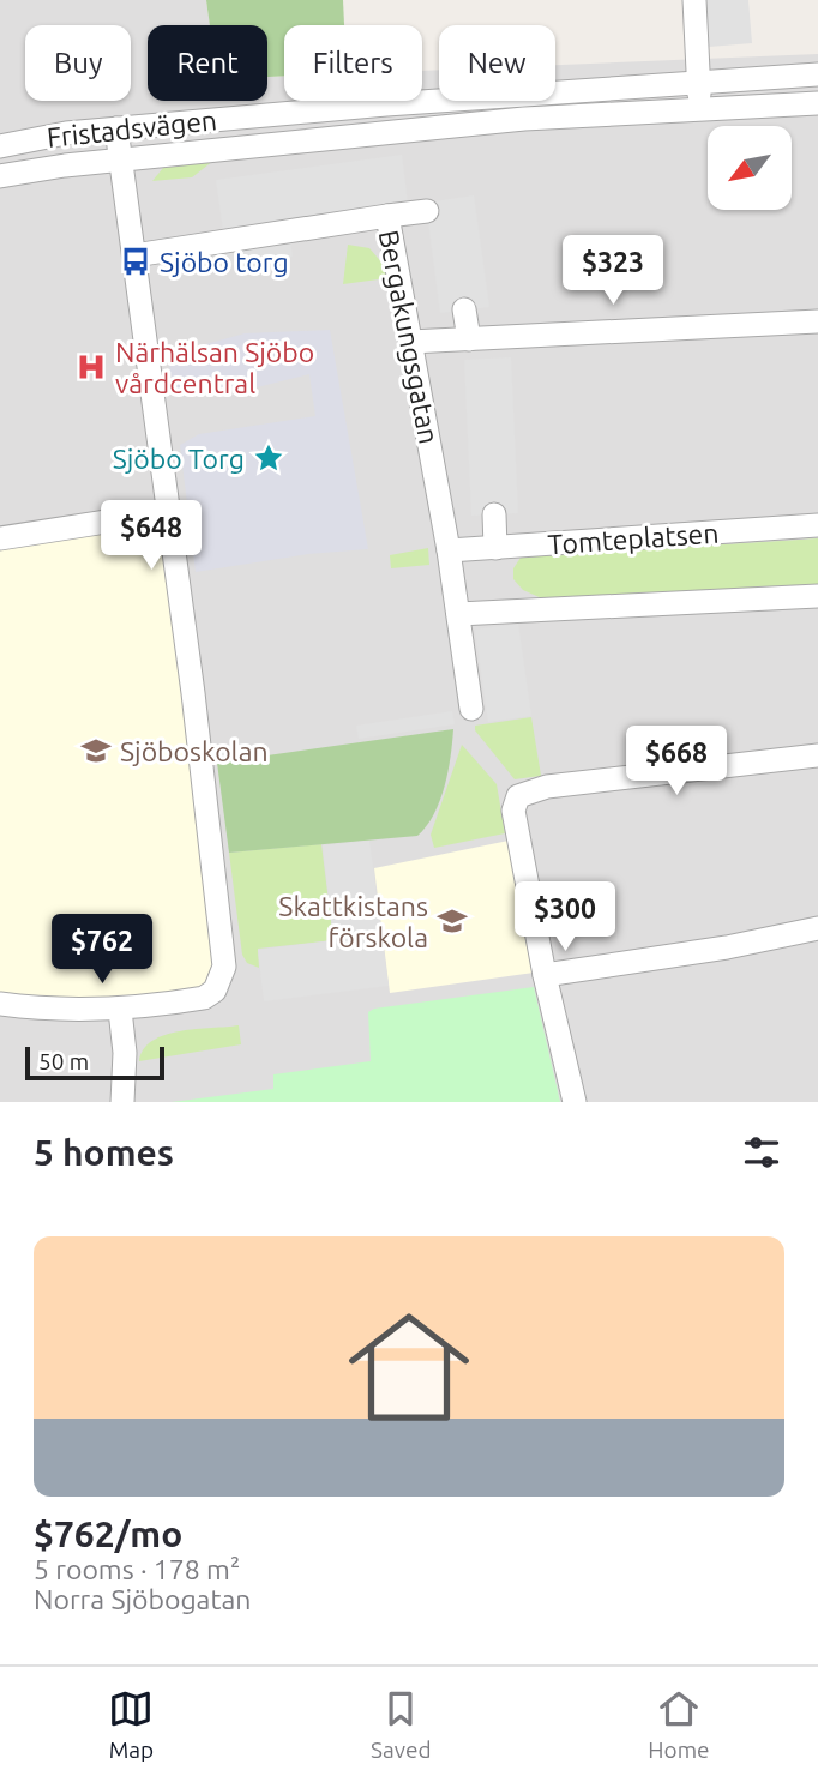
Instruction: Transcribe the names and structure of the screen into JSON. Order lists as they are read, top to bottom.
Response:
{
  "streets": {
    "street": ["Fristadsvägen", "Bergakungsgatan", "Tomteplatsen"]
  },
  "crossings": [
    ["Bergakungsgatan", "Tomteplatsen"]
  ],
  "places": {
    "bus stop": ["Sjöbo torg"],
    "hospital": ["Närhälsan Sjöbo vårdcentral"],
    "place": ["Sjöbo Torg"],
    "school or university": ["Sjöboskolan", "Skattkistans förskola"]
  },
  "scale_bar": "50 m",
  "north": "bottom left",
  "page": {
    "chip": [
      "Buy",
      "Rent",
      "Filters",
      "New"
    ],
    "price": [
      "$323",
      "$648",
      "$668",
      "$300",
      "$762"
    ],
    "scale": "50 m",
    "heading": "5 homes",
    "list": [
      {
        "name": "$762/mo",
        "note": "5 rooms · 178 m² · Norra Sjöbogatan"
      }
    ],
    "tabs": ["Map", "Saved", "Home"]
  }
}
